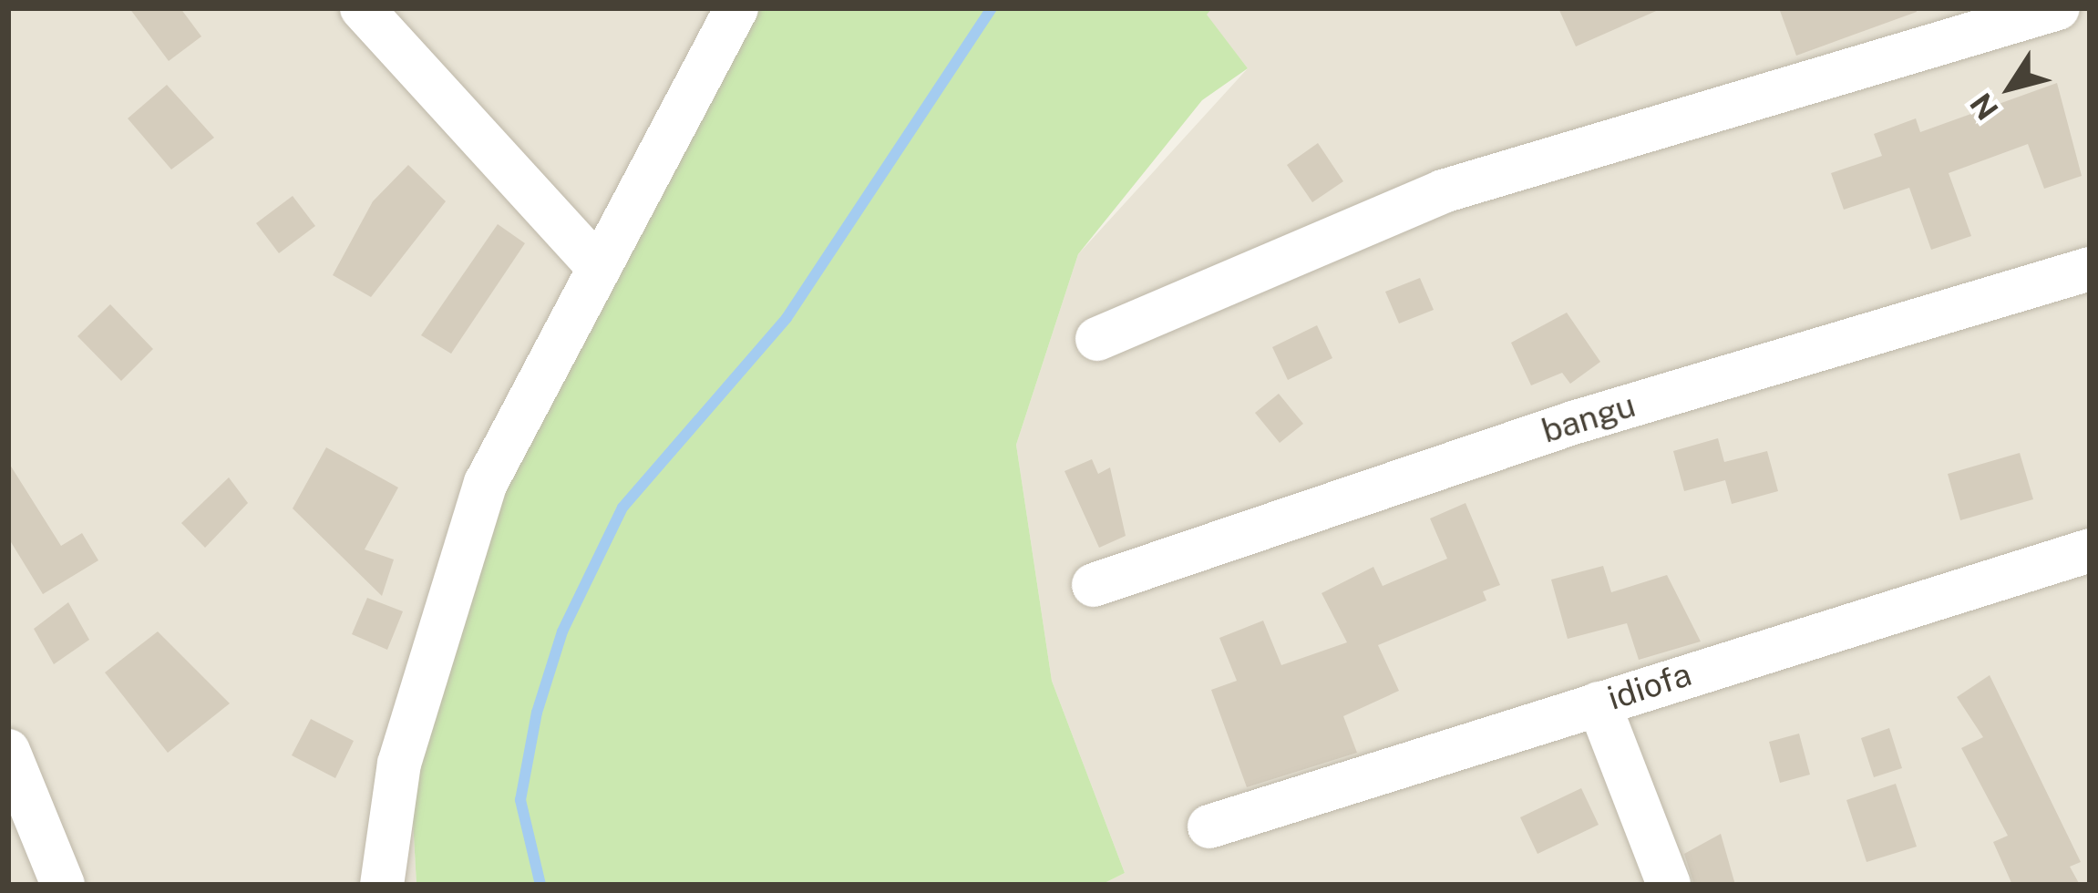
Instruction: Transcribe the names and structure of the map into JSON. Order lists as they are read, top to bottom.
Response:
{
  "streets": {
    "street": ["bangu", "idiofa"]
  },
  "north": "bottom left"
}
